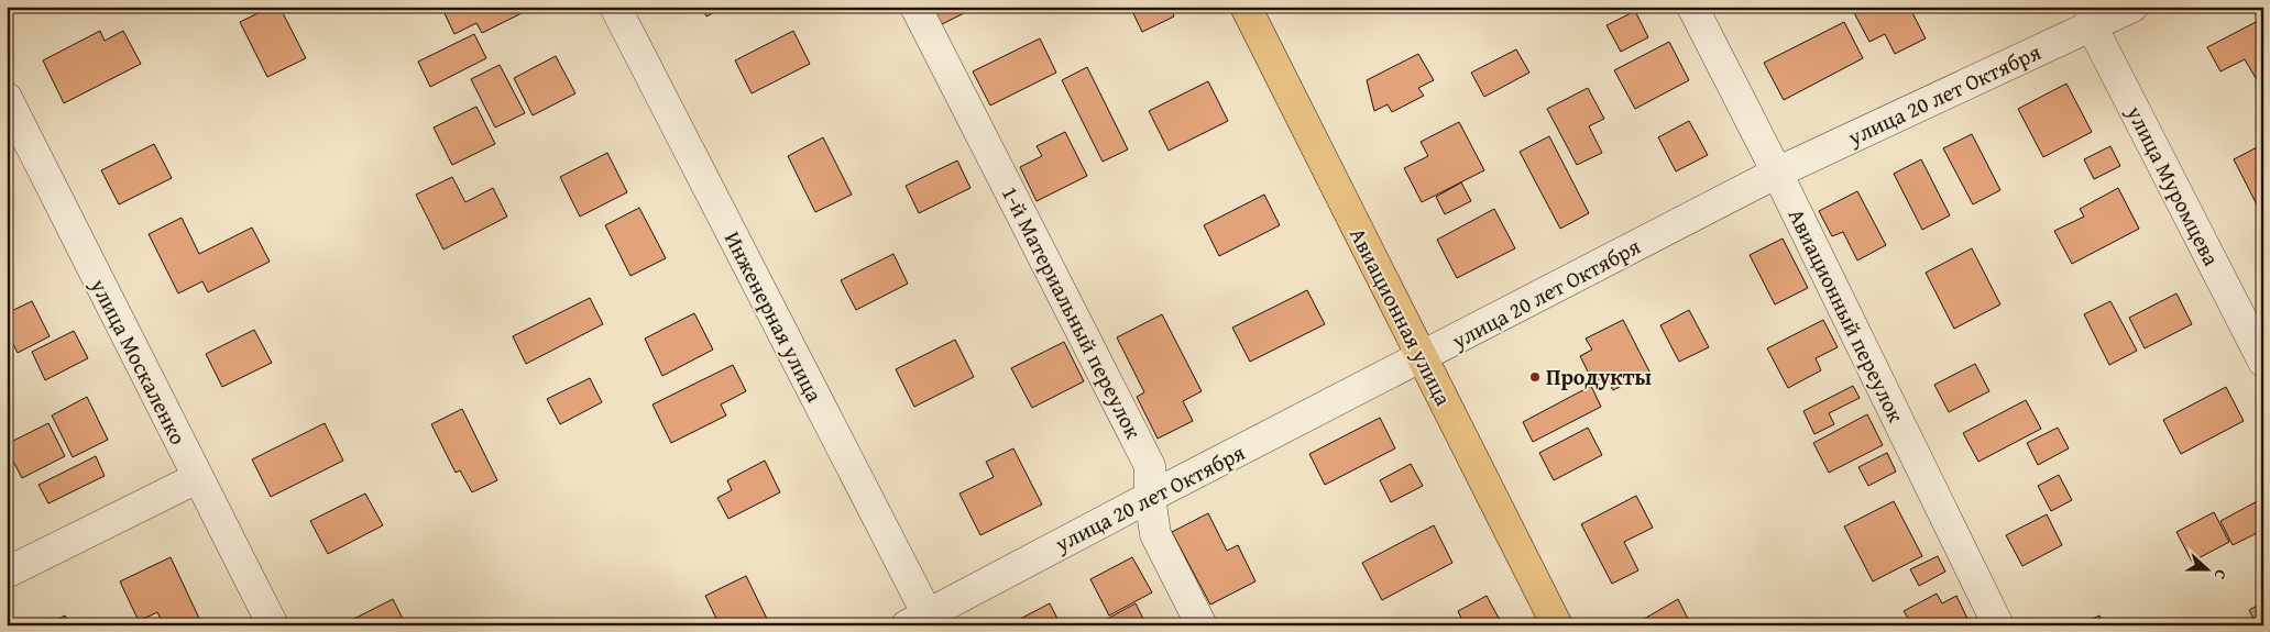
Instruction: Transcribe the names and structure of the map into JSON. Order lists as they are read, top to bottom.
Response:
{
  "streets": {
    "main road": ["Авиационная улица"],
    "street": [
      "улица 20 лет Октября",
      "улица Муромцева",
      "1-й Материальный переулок",
      "Авиационный переулок",
      "Инженерная улица",
      "улица Москаленко"
    ]
  },
  "crossings": [
    ["улица 20 лет Октября", "улица Муромцева"],
    ["улица 20 лет Октября", "1-й Материальный переулок"],
    ["улица 20 лет Октября", "Авиационный переулок"],
    ["улица 20 лет Октября", "Инженерная улица"],
    ["улица 20 лет Октября", "Авиационная улица"]
  ],
  "places": ["Продукты"],
  "north": "right"
}
